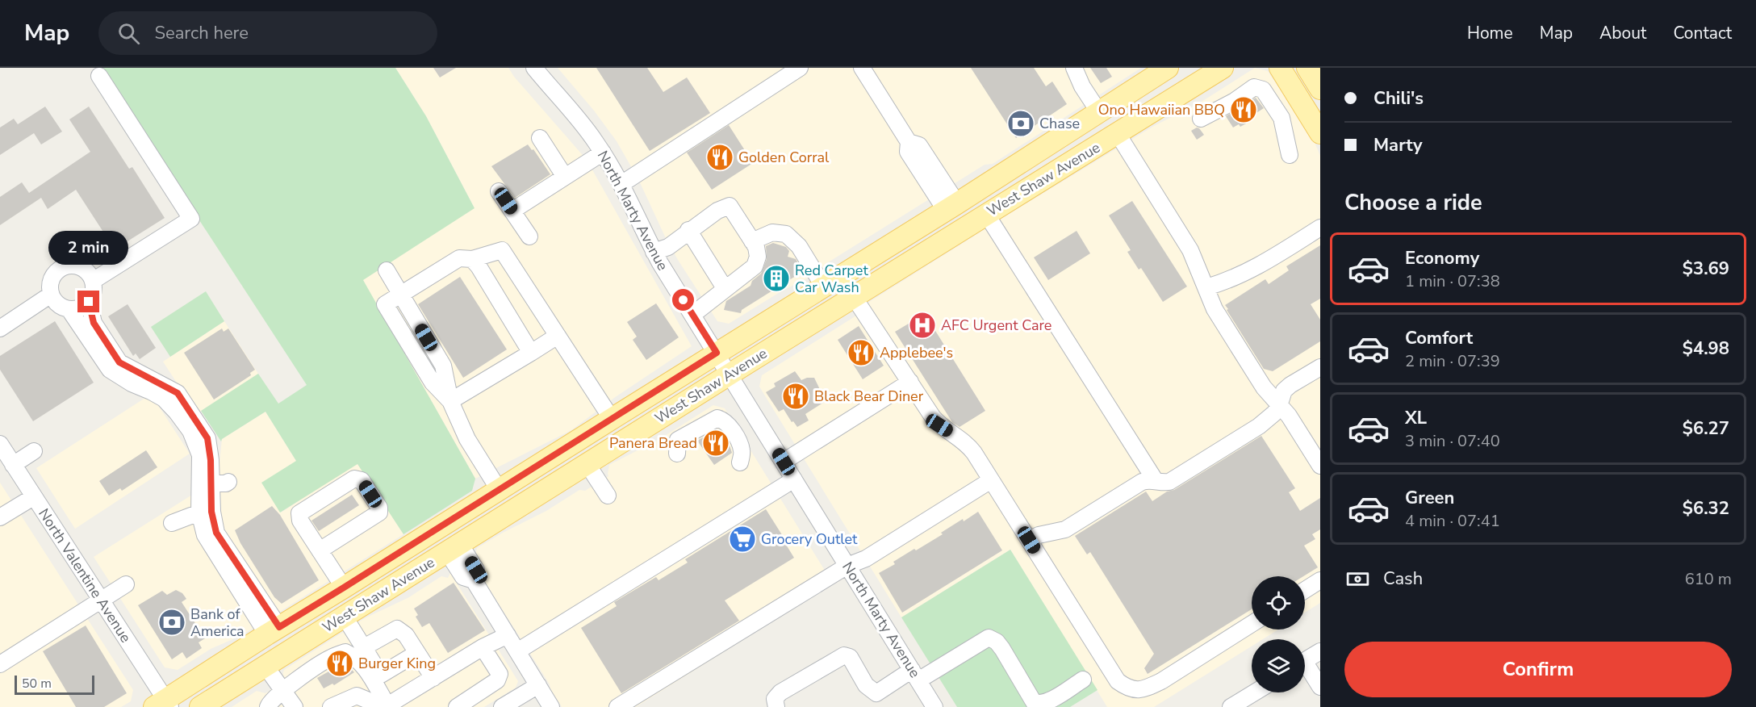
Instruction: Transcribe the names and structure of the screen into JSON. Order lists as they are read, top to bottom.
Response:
{
  "streets": {
    "main road": ["West Shaw Avenue"],
    "street": ["North Marty Avenue", "North Valentine Avenue"]
  },
  "crossings": [
    ["West Shaw Avenue", "North Marty Avenue"],
    ["West Shaw Avenue", "North Valentine Avenue"]
  ],
  "places": {
    "restaurant": [
      "Ono Hawaiian BBQ",
      "Golden Corral",
      "Applebee's",
      "Black Bear Diner",
      "Panera Bread",
      "Burger King"
    ],
    "bank": ["Chase", "Bank of America"],
    "building": ["Red Carpet Car Wash"],
    "hospital": ["AFC Urgent Care"],
    "supermarket": ["Grocery Outlet"]
  },
  "scale_bar": "50 m",
  "page": {
    "header": "Map",
    "search": "Search here",
    "nav": [
      "Home",
      "Map",
      "About",
      "Contact"
    ],
    "banner": ["Chili's", "Marty"],
    "heading": "Choose a ride",
    "bubble": "2 min",
    "list": [
      {
        "name": "Economy",
        "note": "1 min · 07:38",
        "value": "$3.69"
      },
      {
        "name": "Comfort",
        "note": "2 min · 07:39",
        "value": "$4.98"
      },
      {
        "name": "XL",
        "note": "3 min · 07:40",
        "value": "$6.27"
      },
      {
        "name": "Green",
        "note": "4 min · 07:41",
        "value": "$6.32"
      }
    ],
    "pay": ["Cash", "610 m"],
    "buttons": "Confirm",
    "scale": "50 m"
  }
}
